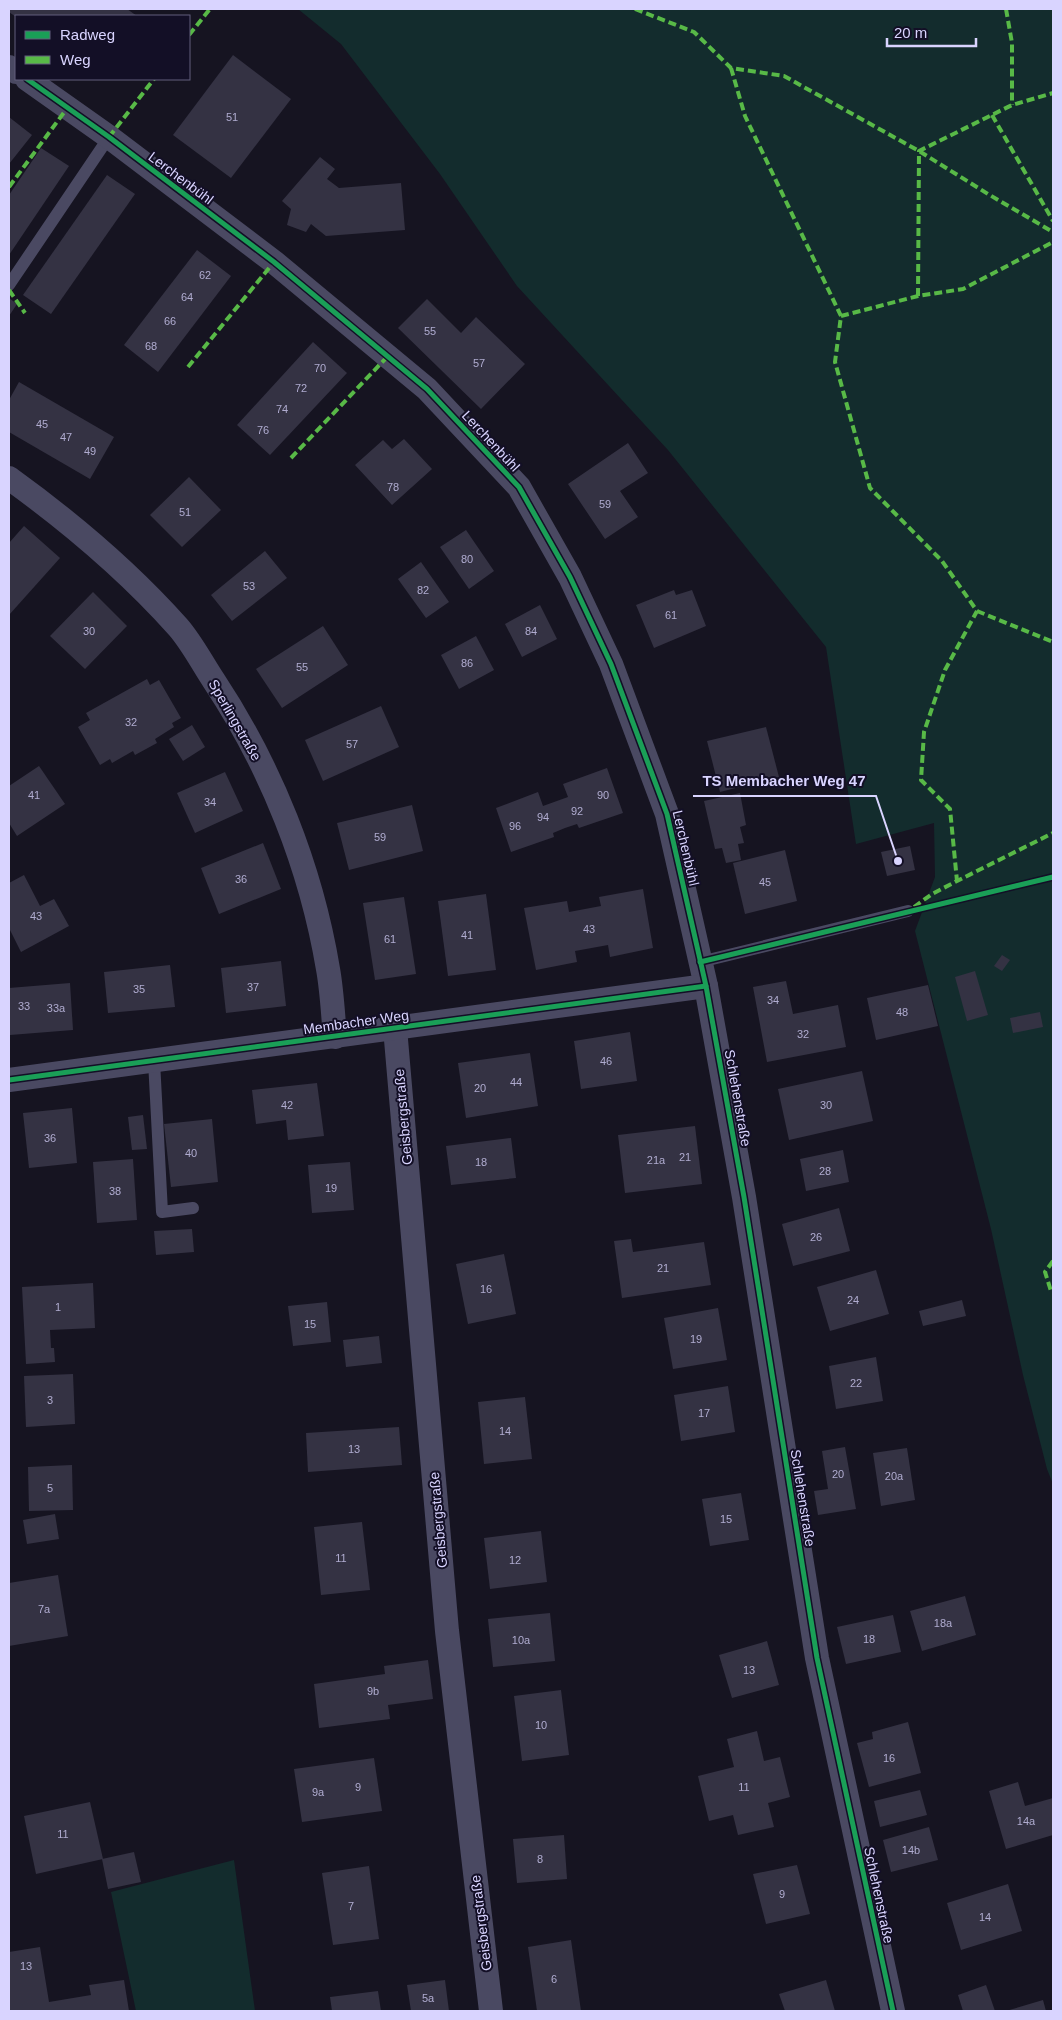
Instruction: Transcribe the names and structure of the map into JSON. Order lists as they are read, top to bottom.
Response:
{
  "streets": {
    "street": [
      "Lerchenbühl",
      "Sperlingstraße",
      "Membacher Weg",
      "Schlehenstraße",
      "Geisbergstraße"
    ]
  },
  "crossings": [
    ["Lerchenbühl", "Membacher Weg"],
    ["Lerchenbühl", "Schlehenstraße"],
    ["Sperlingstraße", "Membacher Weg"],
    ["Membacher Weg", "Schlehenstraße"],
    ["Membacher Weg", "Geisbergstraße"]
  ],
  "places": ["TS Membacher Weg 47"],
  "house_numbers": [
    "51",
    "62",
    "64",
    "66",
    "55",
    "68",
    "57",
    "70",
    "72",
    "74",
    "45",
    "76",
    "47",
    "49",
    "78",
    "59",
    "51",
    "80",
    "53",
    "82",
    "61",
    "30",
    "84",
    "86",
    "55",
    "32",
    "57",
    "41",
    "90",
    "34",
    "92",
    "94",
    "96",
    "59",
    "36",
    "45",
    "43",
    "43",
    "41",
    "61",
    "37",
    "35",
    "34",
    "33",
    "33a",
    "48",
    "32",
    "46",
    "44",
    "20",
    "42",
    "30",
    "36",
    "40",
    "21",
    "21a",
    "18",
    "28",
    "19",
    "38",
    "26",
    "21",
    "16",
    "24",
    "1",
    "15",
    "19",
    "22",
    "3",
    "17",
    "14",
    "13",
    "20",
    "20a",
    "5",
    "15",
    "11",
    "12",
    "7a",
    "18a",
    "18",
    "10a",
    "13",
    "9b",
    "10",
    "16",
    "9",
    "11",
    "9a",
    "14a",
    "11",
    "14b",
    "8",
    "9",
    "7",
    "14",
    "13",
    "6",
    "5a"
  ],
  "legend": ["Radweg", "Weg"],
  "scale_bar": "20 m"
}
